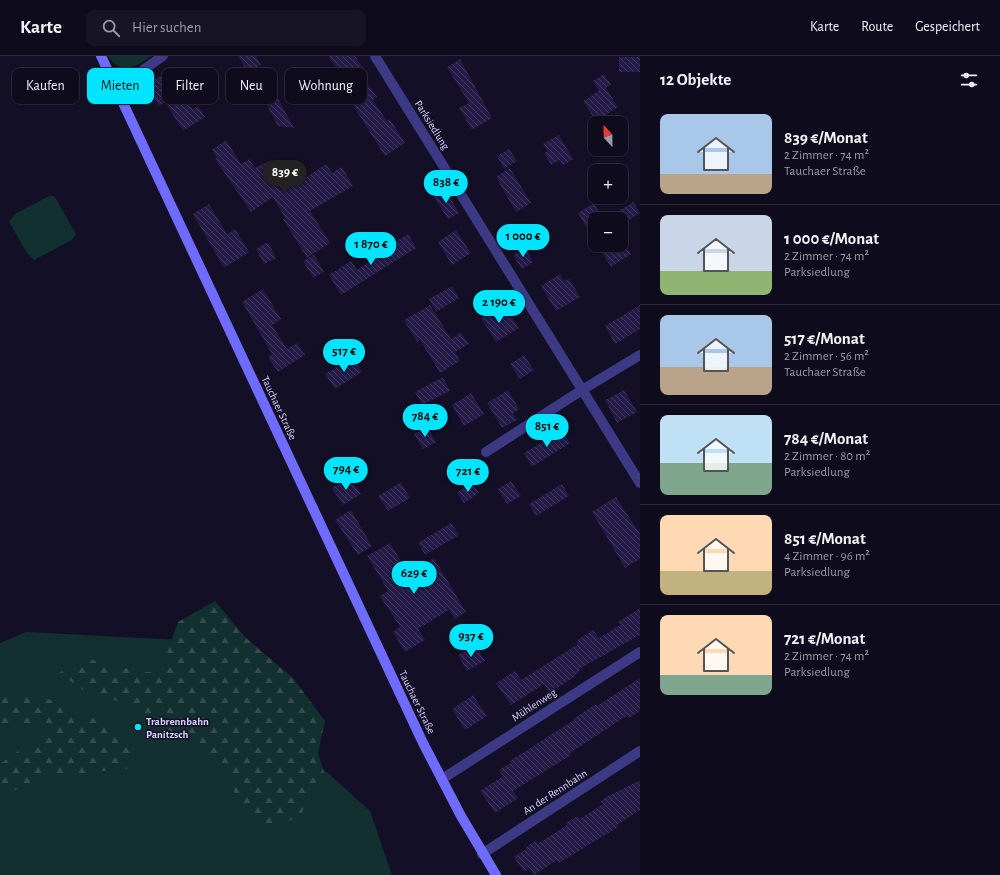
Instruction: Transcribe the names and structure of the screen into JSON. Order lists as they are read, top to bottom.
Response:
{
  "streets": {
    "street": [
      "Parksiedlung",
      "Tauchaer Straße",
      "Mühlenweg",
      "An der Rennbahn"
    ]
  },
  "crossings": [
    ["Tauchaer Straße", "Mühlenweg"],
    ["Tauchaer Straße", "An der Rennbahn"]
  ],
  "places": ["Trabrennbahn Panitzsch"],
  "north": "top",
  "page": {
    "header": "Karte",
    "search": "Hier suchen",
    "nav": ["Karte", "Route", "Gespeichert"],
    "heading": "12 Objekte",
    "chip": [
      "Kaufen",
      "Mieten",
      "Filter",
      "Neu",
      "Wohnung"
    ],
    "list": [
      {
        "name": "839 €/Monat",
        "note": "2 Zimmer · 74 m² · Tauchaer Straße"
      },
      {
        "name": "1 000 €/Monat",
        "note": "2 Zimmer · 74 m² · Parksiedlung"
      },
      {
        "name": "517 €/Monat",
        "note": "2 Zimmer · 56 m² · Tauchaer Straße"
      },
      {
        "name": "784 €/Monat",
        "note": "2 Zimmer · 80 m² · Parksiedlung"
      },
      {
        "name": "851 €/Monat",
        "note": "4 Zimmer · 96 m² · Parksiedlung"
      },
      {
        "name": "721 €/Monat",
        "note": "2 Zimmer · 74 m² · Parksiedlung"
      }
    ],
    "map_buttons": ["+", "−"],
    "price": [
      "839 €",
      "838 €",
      "1 000 €",
      "1 870 €",
      "2 190 €",
      "517 €",
      "784 €",
      "851 €",
      "794 €",
      "721 €",
      "629 €",
      "937 €"
    ]
  }
}
